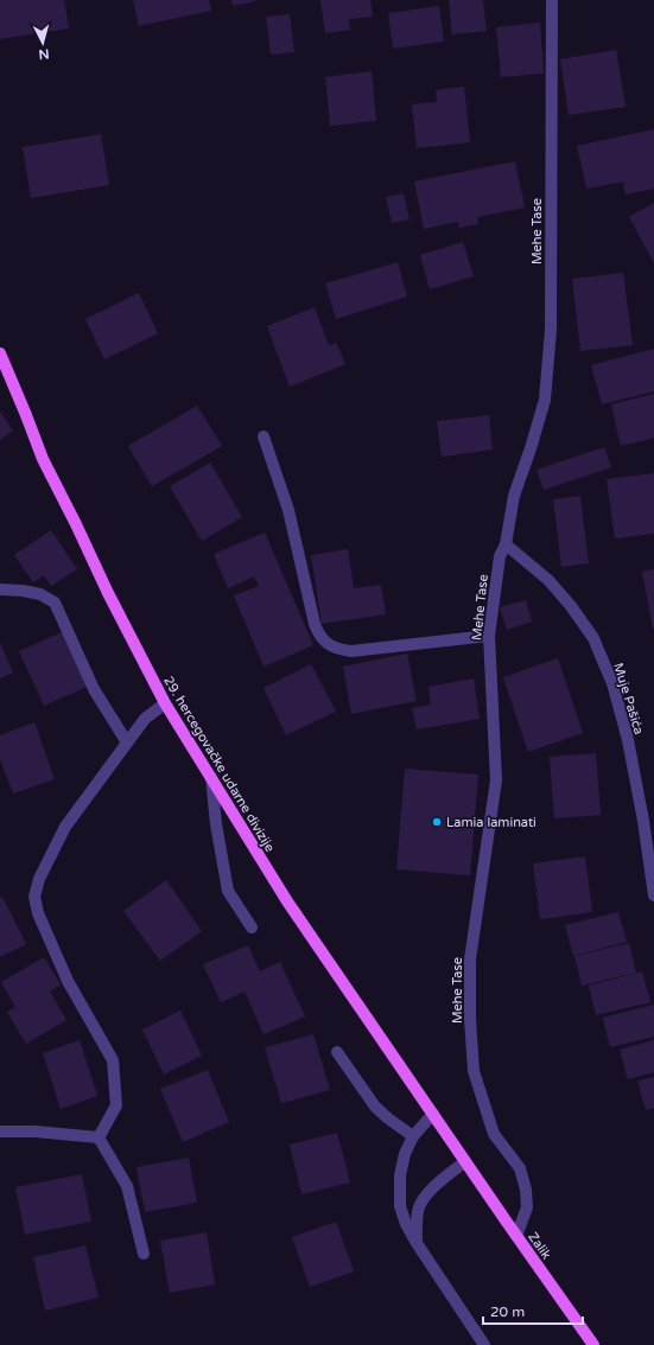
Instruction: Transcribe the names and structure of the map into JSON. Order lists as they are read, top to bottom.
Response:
{
  "streets": {
    "main road": ["29. hercegovačke udarne divizije", "Zalik"],
    "street": ["Mehe Tase", "Muje Pašića"]
  },
  "crossings": [
    ["Mehe Tase", "Muje Pašića"],
    ["Mehe Tase", "Zalik"],
    ["29. hercegovačke udarne divizije", "Zalik"]
  ],
  "places": ["Lamia laminati"],
  "scale_bar": "20 m",
  "north": "bottom"
}
